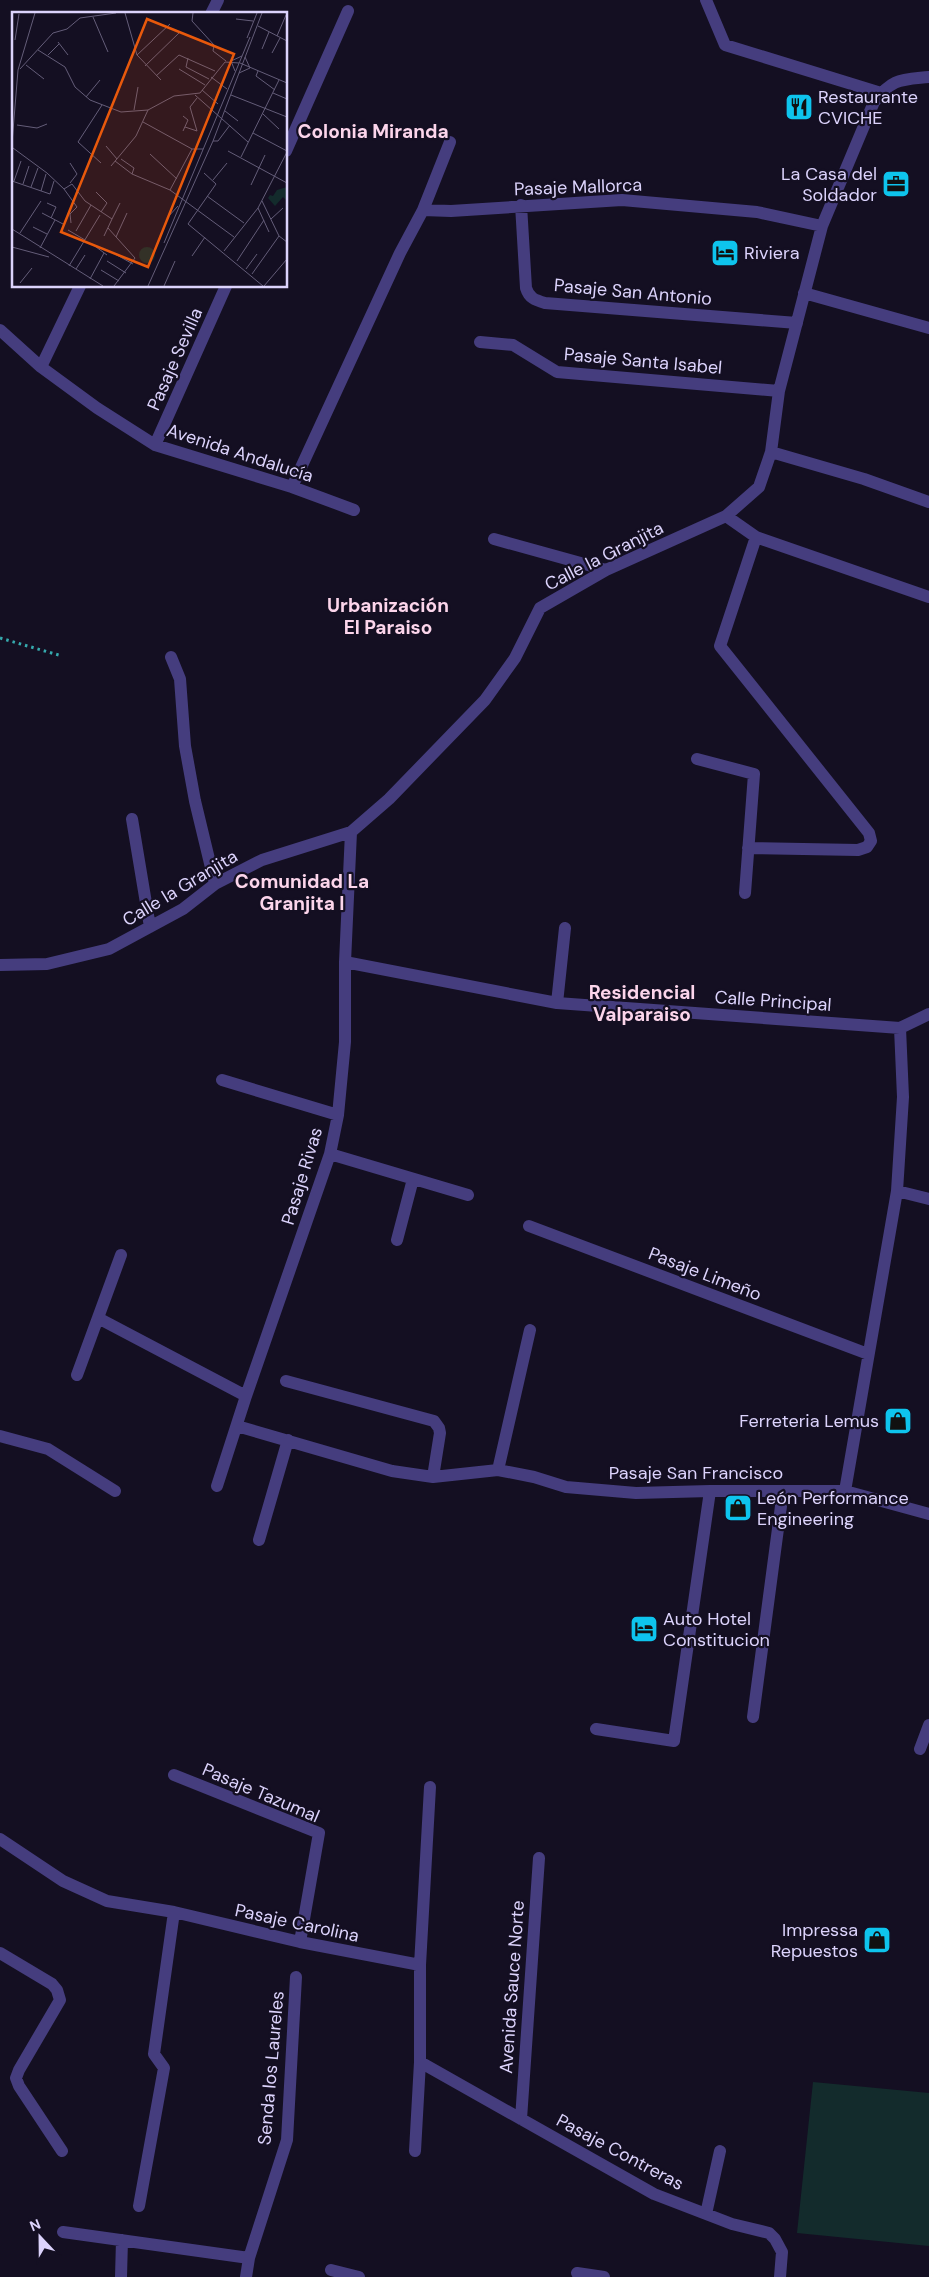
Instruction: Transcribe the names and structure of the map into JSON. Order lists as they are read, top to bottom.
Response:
{
  "streets": {
    "street": [
      "Pasaje Mallorca",
      "Pasaje San Antonio",
      "Pasaje Sevilla",
      "Pasaje Santa Isabel",
      "Avenida Andalucía",
      "Calle la Granjita",
      "Calle Principal",
      "Pasaje Rivas",
      "Pasaje Limeño",
      "Pasaje San Francisco",
      "Pasaje Tazumal",
      "Pasaje Carolina",
      "Avenida Sauce Norte",
      "Senda los Laureles",
      "Pasaje Contreras"
    ]
  },
  "crossings": [
    ["Pasaje Mallorca", "Pasaje San Antonio"],
    ["Pasaje Mallorca", "Calle la Granjita"],
    ["Pasaje San Antonio", "Calle la Granjita"],
    ["Pasaje Sevilla", "Avenida Andalucía"],
    ["Pasaje Santa Isabel", "Calle la Granjita"],
    ["Calle la Granjita", "Pasaje Rivas"],
    ["Calle Principal", "Pasaje Rivas"],
    ["Pasaje Rivas", "Pasaje San Francisco"],
    ["Pasaje Tazumal", "Pasaje Carolina"],
    ["Avenida Sauce Norte", "Pasaje Contreras"]
  ],
  "districts": [
    "Colonia Miranda",
    "Urbanización El Paraiso",
    "Comunidad La Granjita I",
    "Residencial Valparaiso"
  ],
  "places": {
    "restaurant": ["Restaurante CVICHE"],
    "office": ["La Casa del Soldador"],
    "hotel": ["Riviera", "Auto Hotel Constitucion"],
    "shop": ["Ferreteria Lemus", "León Performance Engineering", "Impressa Repuestos"]
  },
  "north": "top"
}
